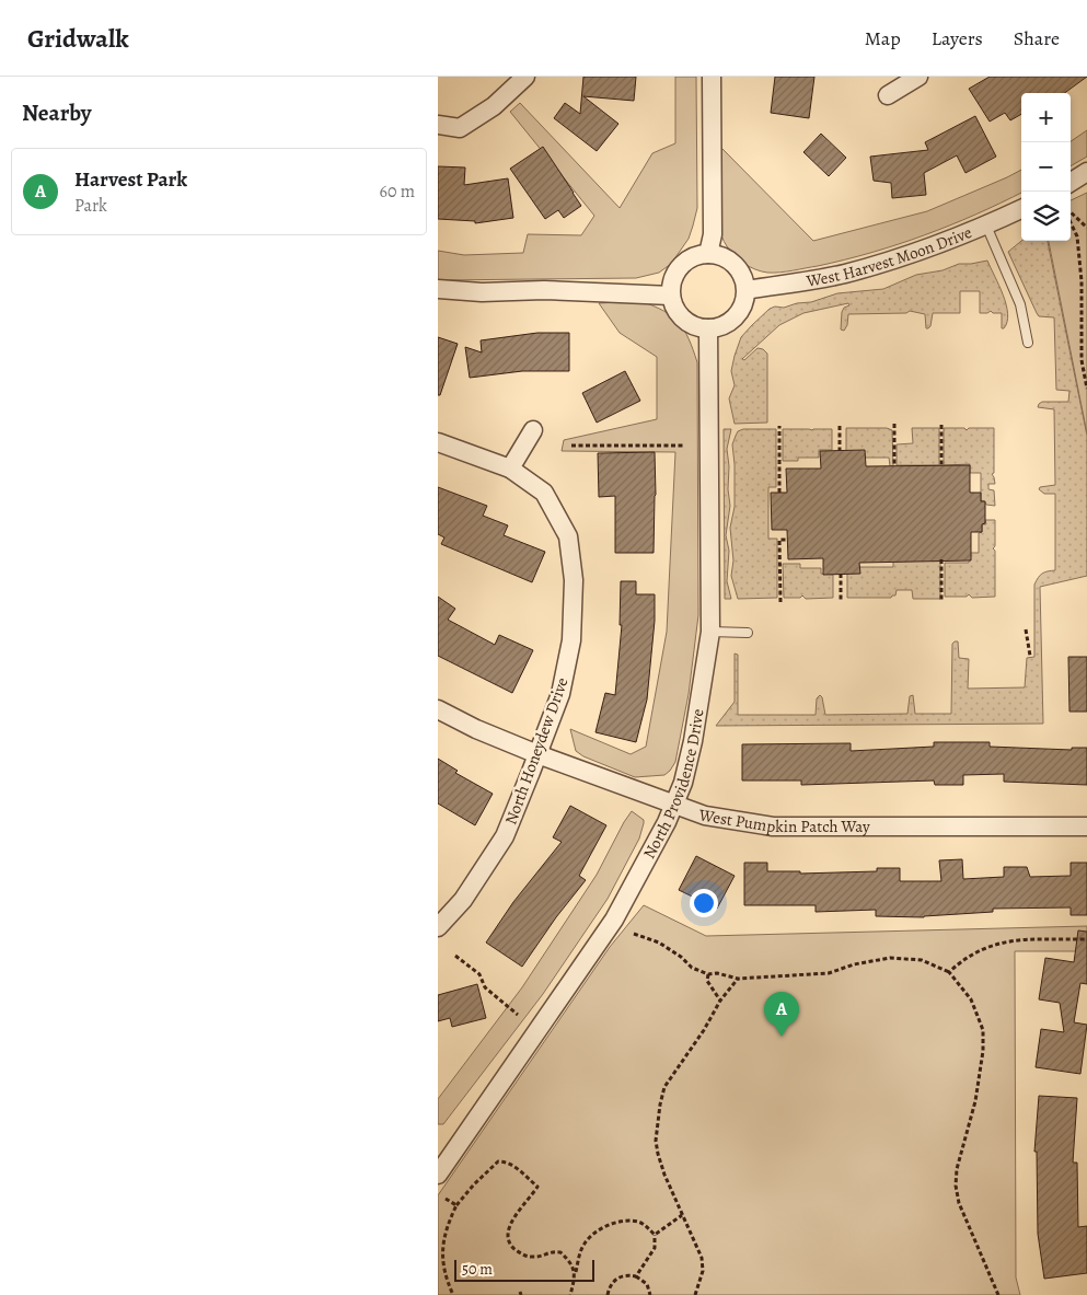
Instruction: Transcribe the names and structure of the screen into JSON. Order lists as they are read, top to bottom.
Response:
{
  "streets": {
    "street": [
      "West Harvest Moon Drive",
      "North Honeydew Drive",
      "North Providence Drive",
      "West Pumpkin Patch Way"
    ]
  },
  "crossings": [
    ["West Harvest Moon Drive", "North Providence Drive"],
    ["North Honeydew Drive", "West Pumpkin Patch Way"],
    ["North Providence Drive", "West Pumpkin Patch Way"]
  ],
  "scale_bar": "50 m",
  "page": {
    "header": "Gridwalk",
    "nav": ["Map", "Layers", "Share"],
    "heading": "Nearby",
    "map_buttons": ["+", "−"],
    "list": [
      {
        "mark": "A",
        "name": "Harvest Park",
        "note": "Park",
        "value": "60 m"
      }
    ],
    "pins": "A",
    "scale": "50 m"
  }
}
